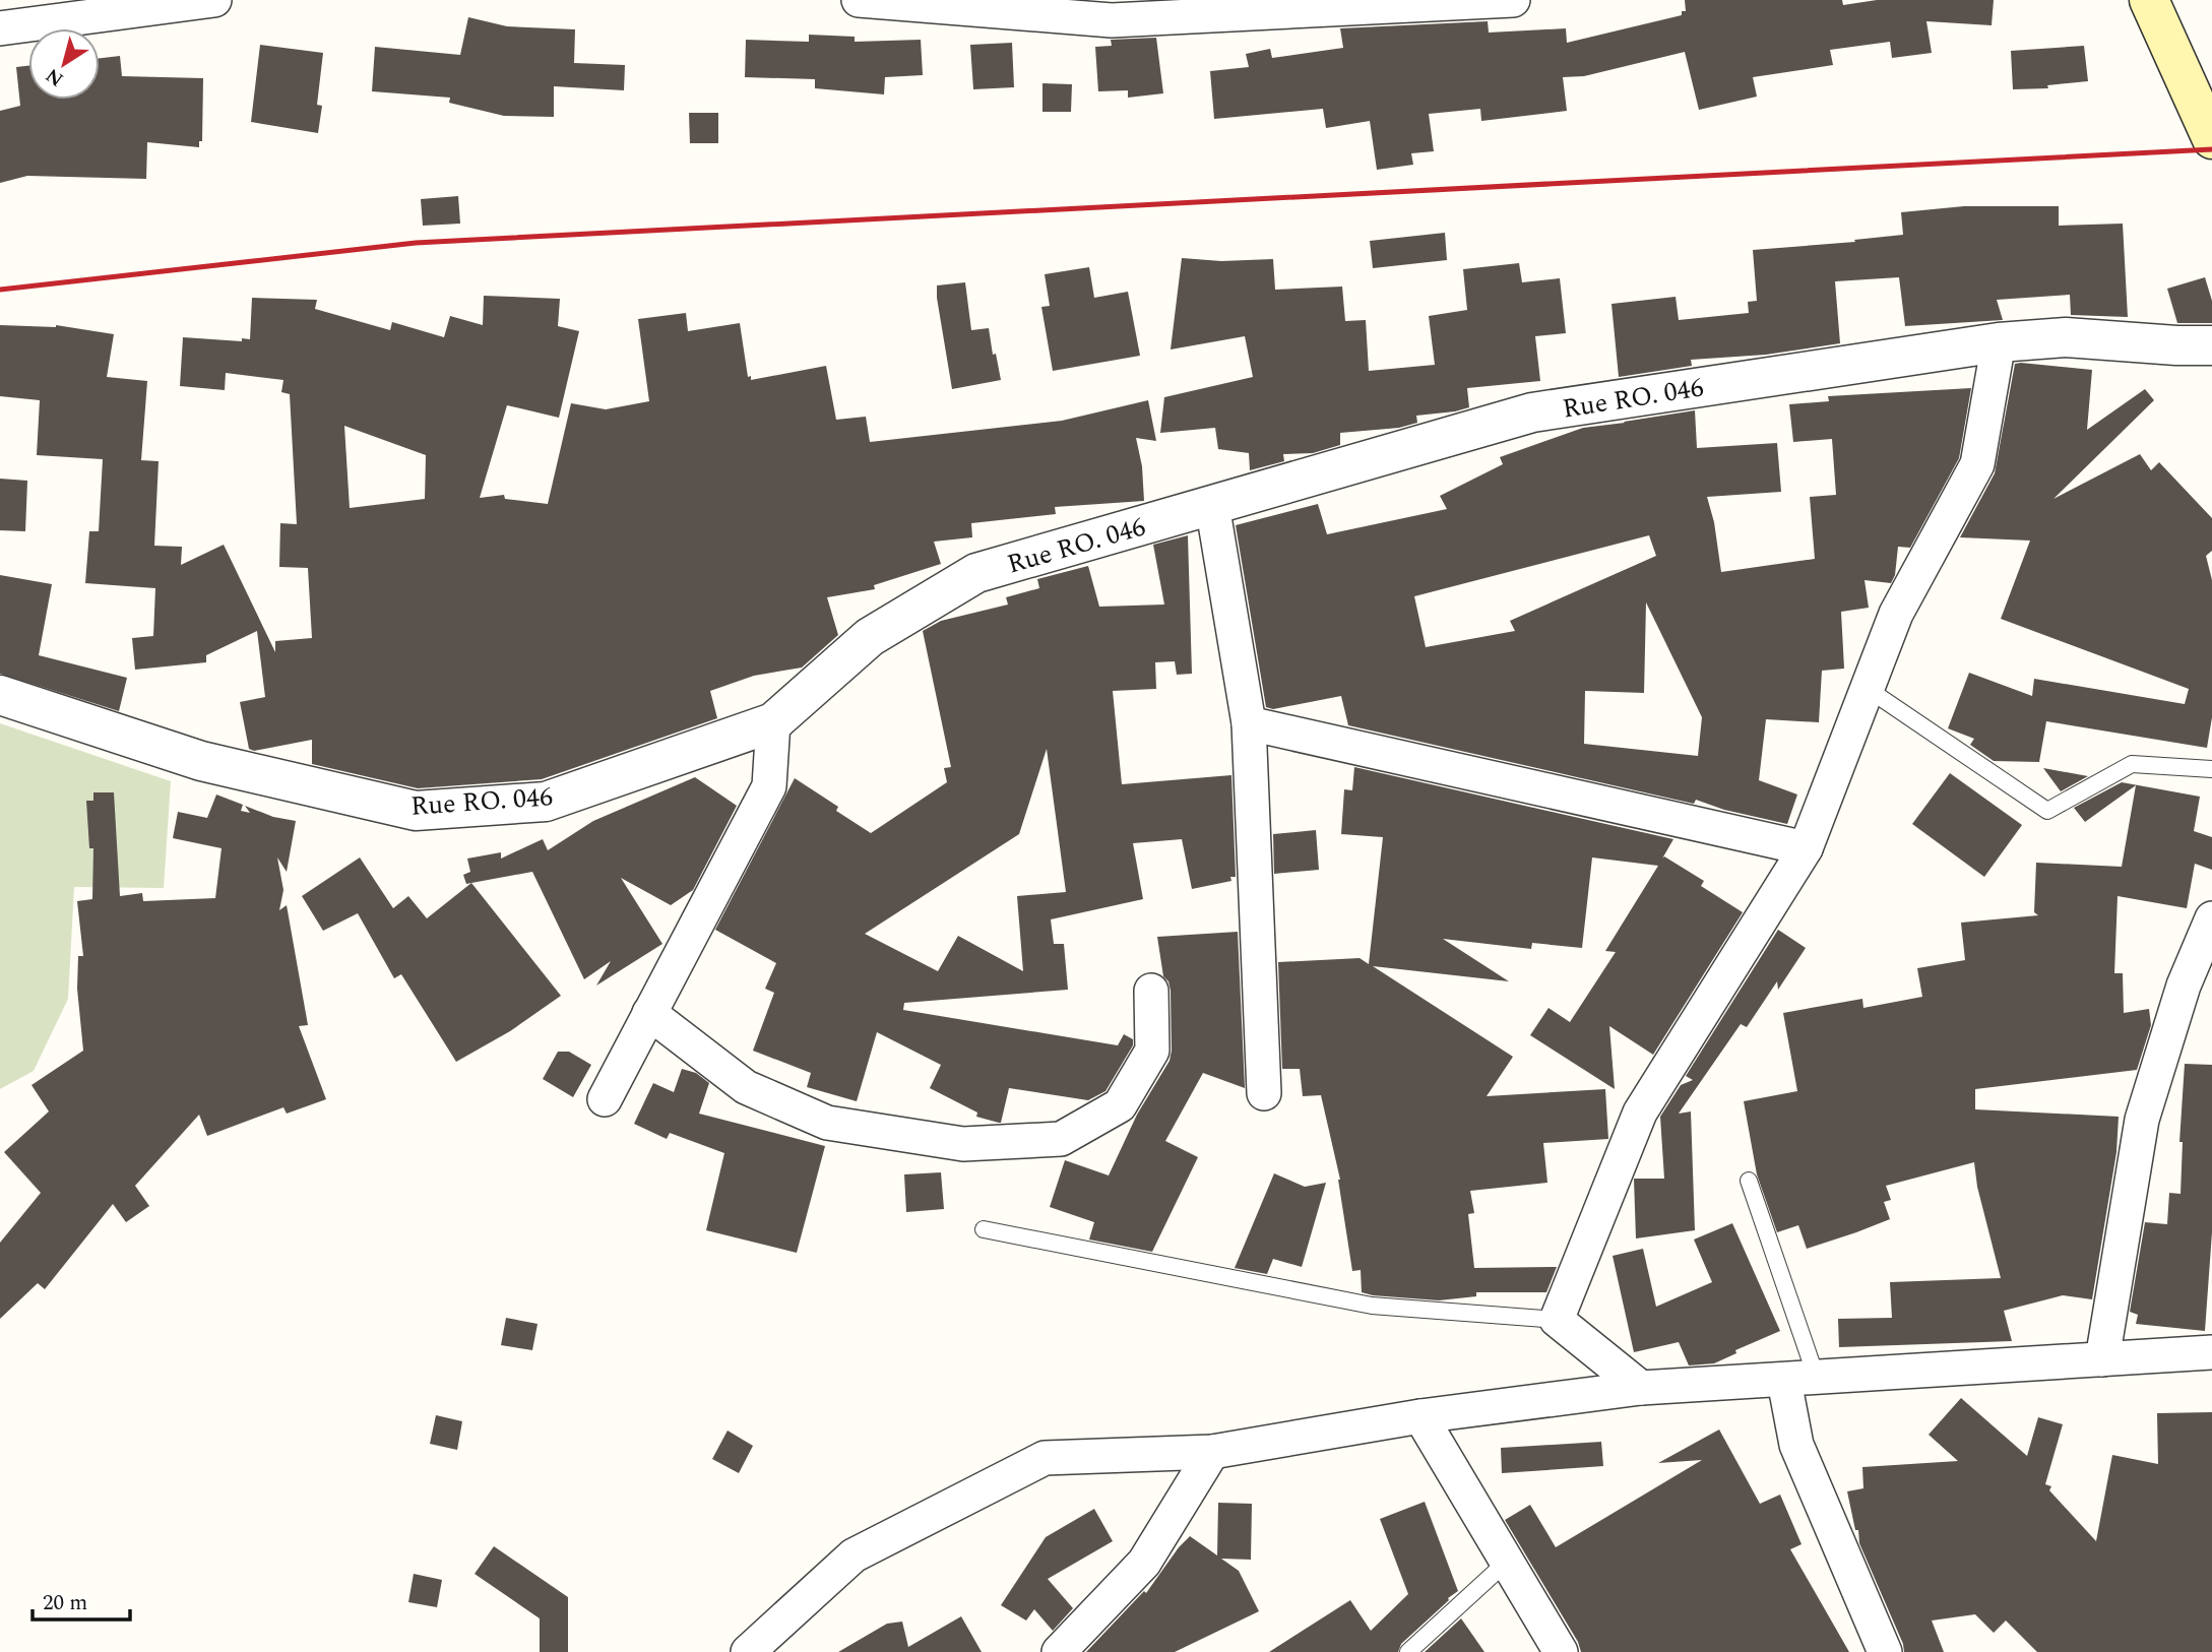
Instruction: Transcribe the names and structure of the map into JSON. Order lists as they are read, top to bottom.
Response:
{
  "streets": {
    "street": ["Rue RO. 046"]
  },
  "scale_bar": "20 m",
  "north": "bottom left"
}
